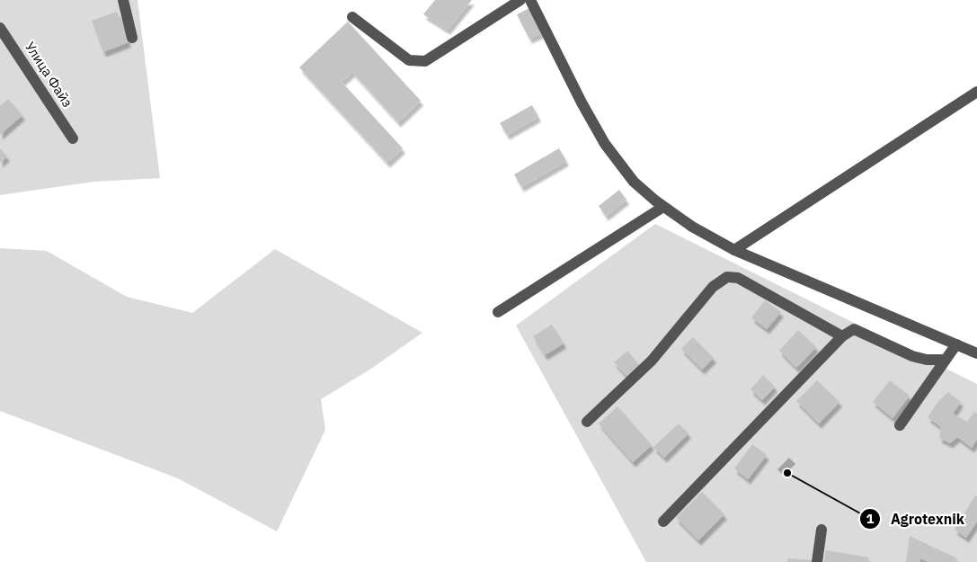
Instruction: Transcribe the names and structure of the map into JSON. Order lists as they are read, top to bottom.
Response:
{
  "streets": {
    "street": ["Улица Файз"]
  },
  "places": ["Agrotexnik"]
}
